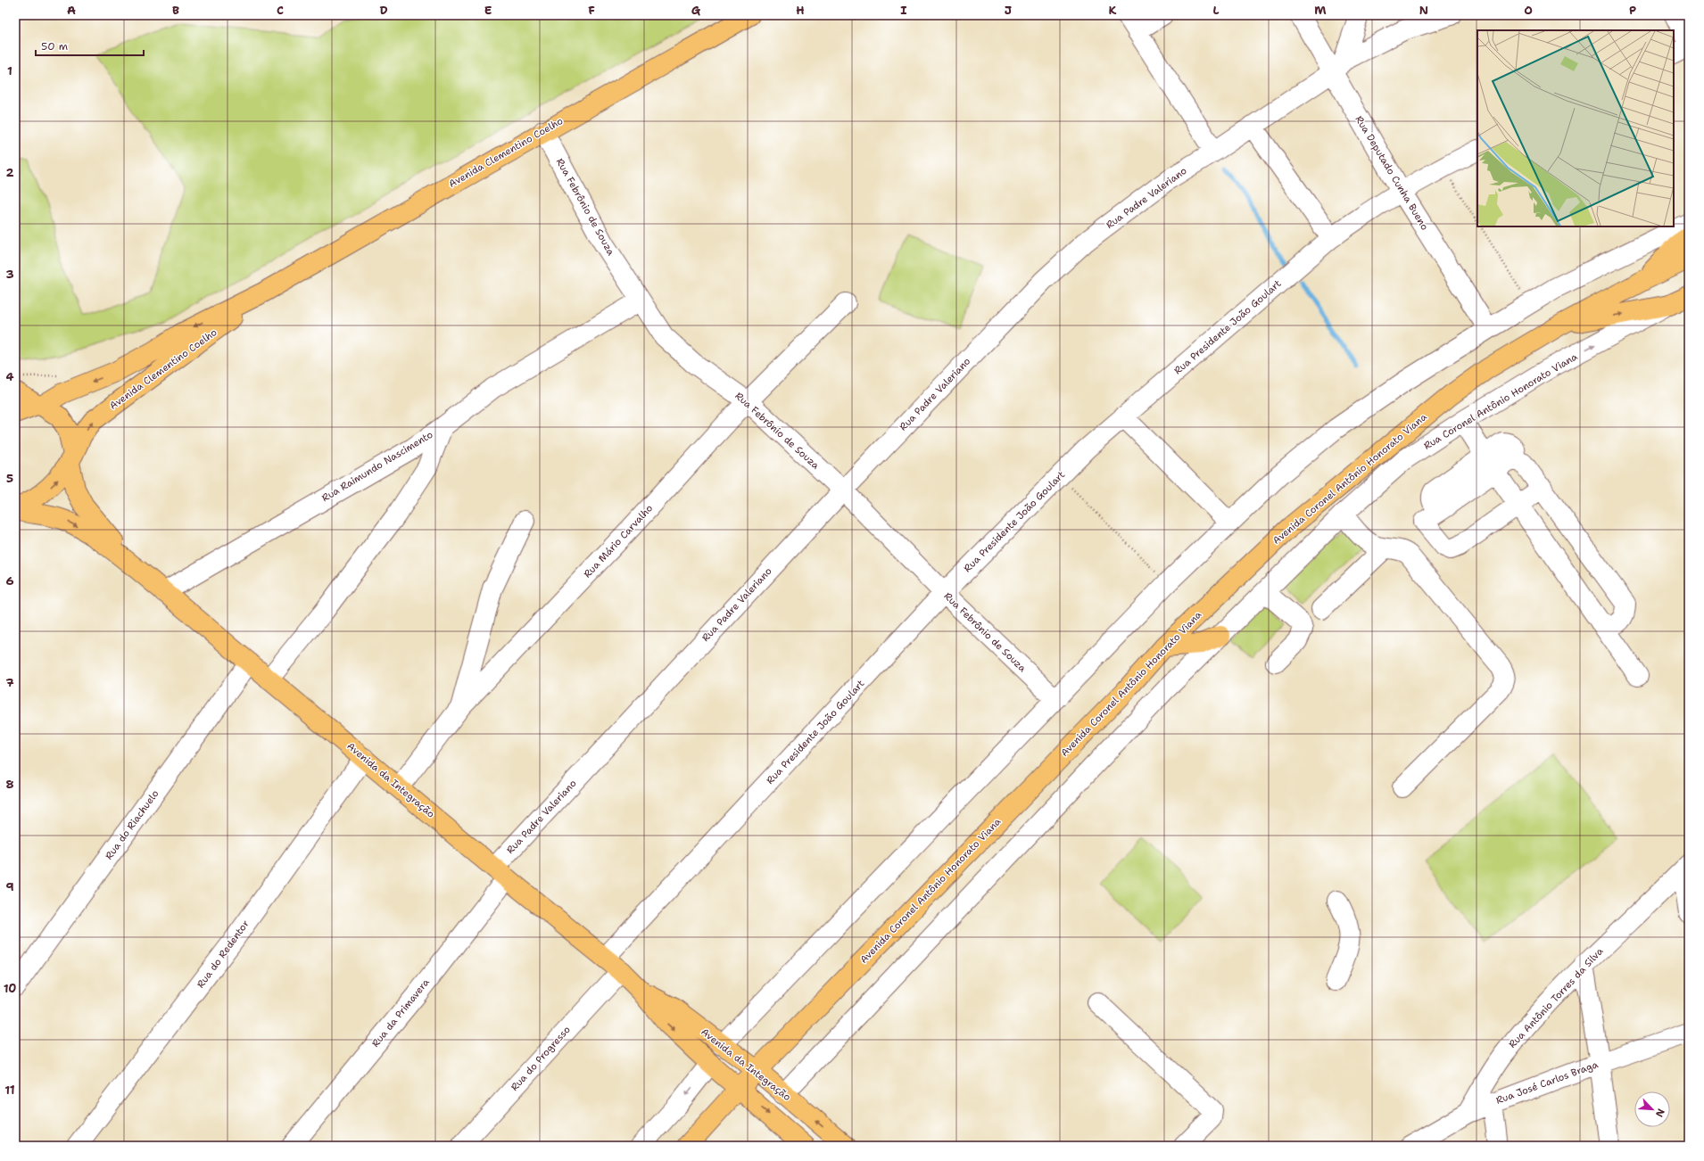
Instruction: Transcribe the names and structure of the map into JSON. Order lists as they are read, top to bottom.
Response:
{
  "streets": {
    "main road": [
      "Avenida Clementino Coelho",
      "Rua Coronel Antônio Honorato Viana",
      "Avenida Coronel Antônio Honorato Viana",
      "Avenida da Integração"
    ],
    "street": [
      "Rua Deputado Cunha Bueno",
      "Rua Padre Valeriano",
      "Rua Febrônio de Souza",
      "Rua Presidente João Goulart",
      "Rua Raimundo Nascimento",
      "Rua Mário Carvalho",
      "Rua do Riachuelo",
      "Rua do Redentor",
      "Rua Antônio Torres da Silva",
      "Rua da Primavera",
      "Rua do Progresso",
      "Rua José Carlos Braga"
    ]
  },
  "crossings": [
    ["Avenida Clementino Coelho", "Rua Febrônio de Souza"],
    ["Avenida Clementino Coelho", "Avenida da Integração"],
    ["Rua Deputado Cunha Bueno", "Rua Padre Valeriano"],
    ["Rua Deputado Cunha Bueno", "Rua Presidente João Goulart"],
    ["Rua Padre Valeriano", "Rua Febrônio de Souza"],
    ["Rua Padre Valeriano", "Avenida da Integração"],
    ["Rua Padre Valeriano", "Rua da Primavera"],
    ["Rua Febrônio de Souza", "Rua Presidente João Goulart"],
    ["Rua Febrônio de Souza", "Rua Raimundo Nascimento"],
    ["Rua Febrônio de Souza", "Rua Mário Carvalho"],
    ["Rua Presidente João Goulart", "Avenida da Integração"],
    ["Rua Coronel Antônio Honorato Viana", "Avenida da Integração"],
    ["Rua Raimundo Nascimento", "Avenida da Integração"],
    ["Avenida Coronel Antônio Honorato Viana", "Avenida da Integração"],
    ["Rua Mário Carvalho", "Avenida da Integração"],
    ["Avenida da Integração", "Rua do Riachuelo"],
    ["Avenida da Integração", "Rua do Redentor"],
    ["Avenida da Integração", "Rua da Primavera"],
    ["Avenida da Integração", "Rua do Progresso"],
    ["Rua Antônio Torres da Silva", "Rua José Carlos Braga"]
  ],
  "scale_bar": "50 m",
  "north": "bottom right",
  "grid": {
    "columns": [
      "A",
      "B",
      "C",
      "D",
      "E",
      "F",
      "G",
      "H",
      "I",
      "J",
      "K",
      "L",
      "M",
      "N",
      "O",
      "P"
    ],
    "rows": [
      "1",
      "2",
      "3",
      "4",
      "5",
      "6",
      "7",
      "8",
      "9",
      "10",
      "11"
    ]
  }
}
